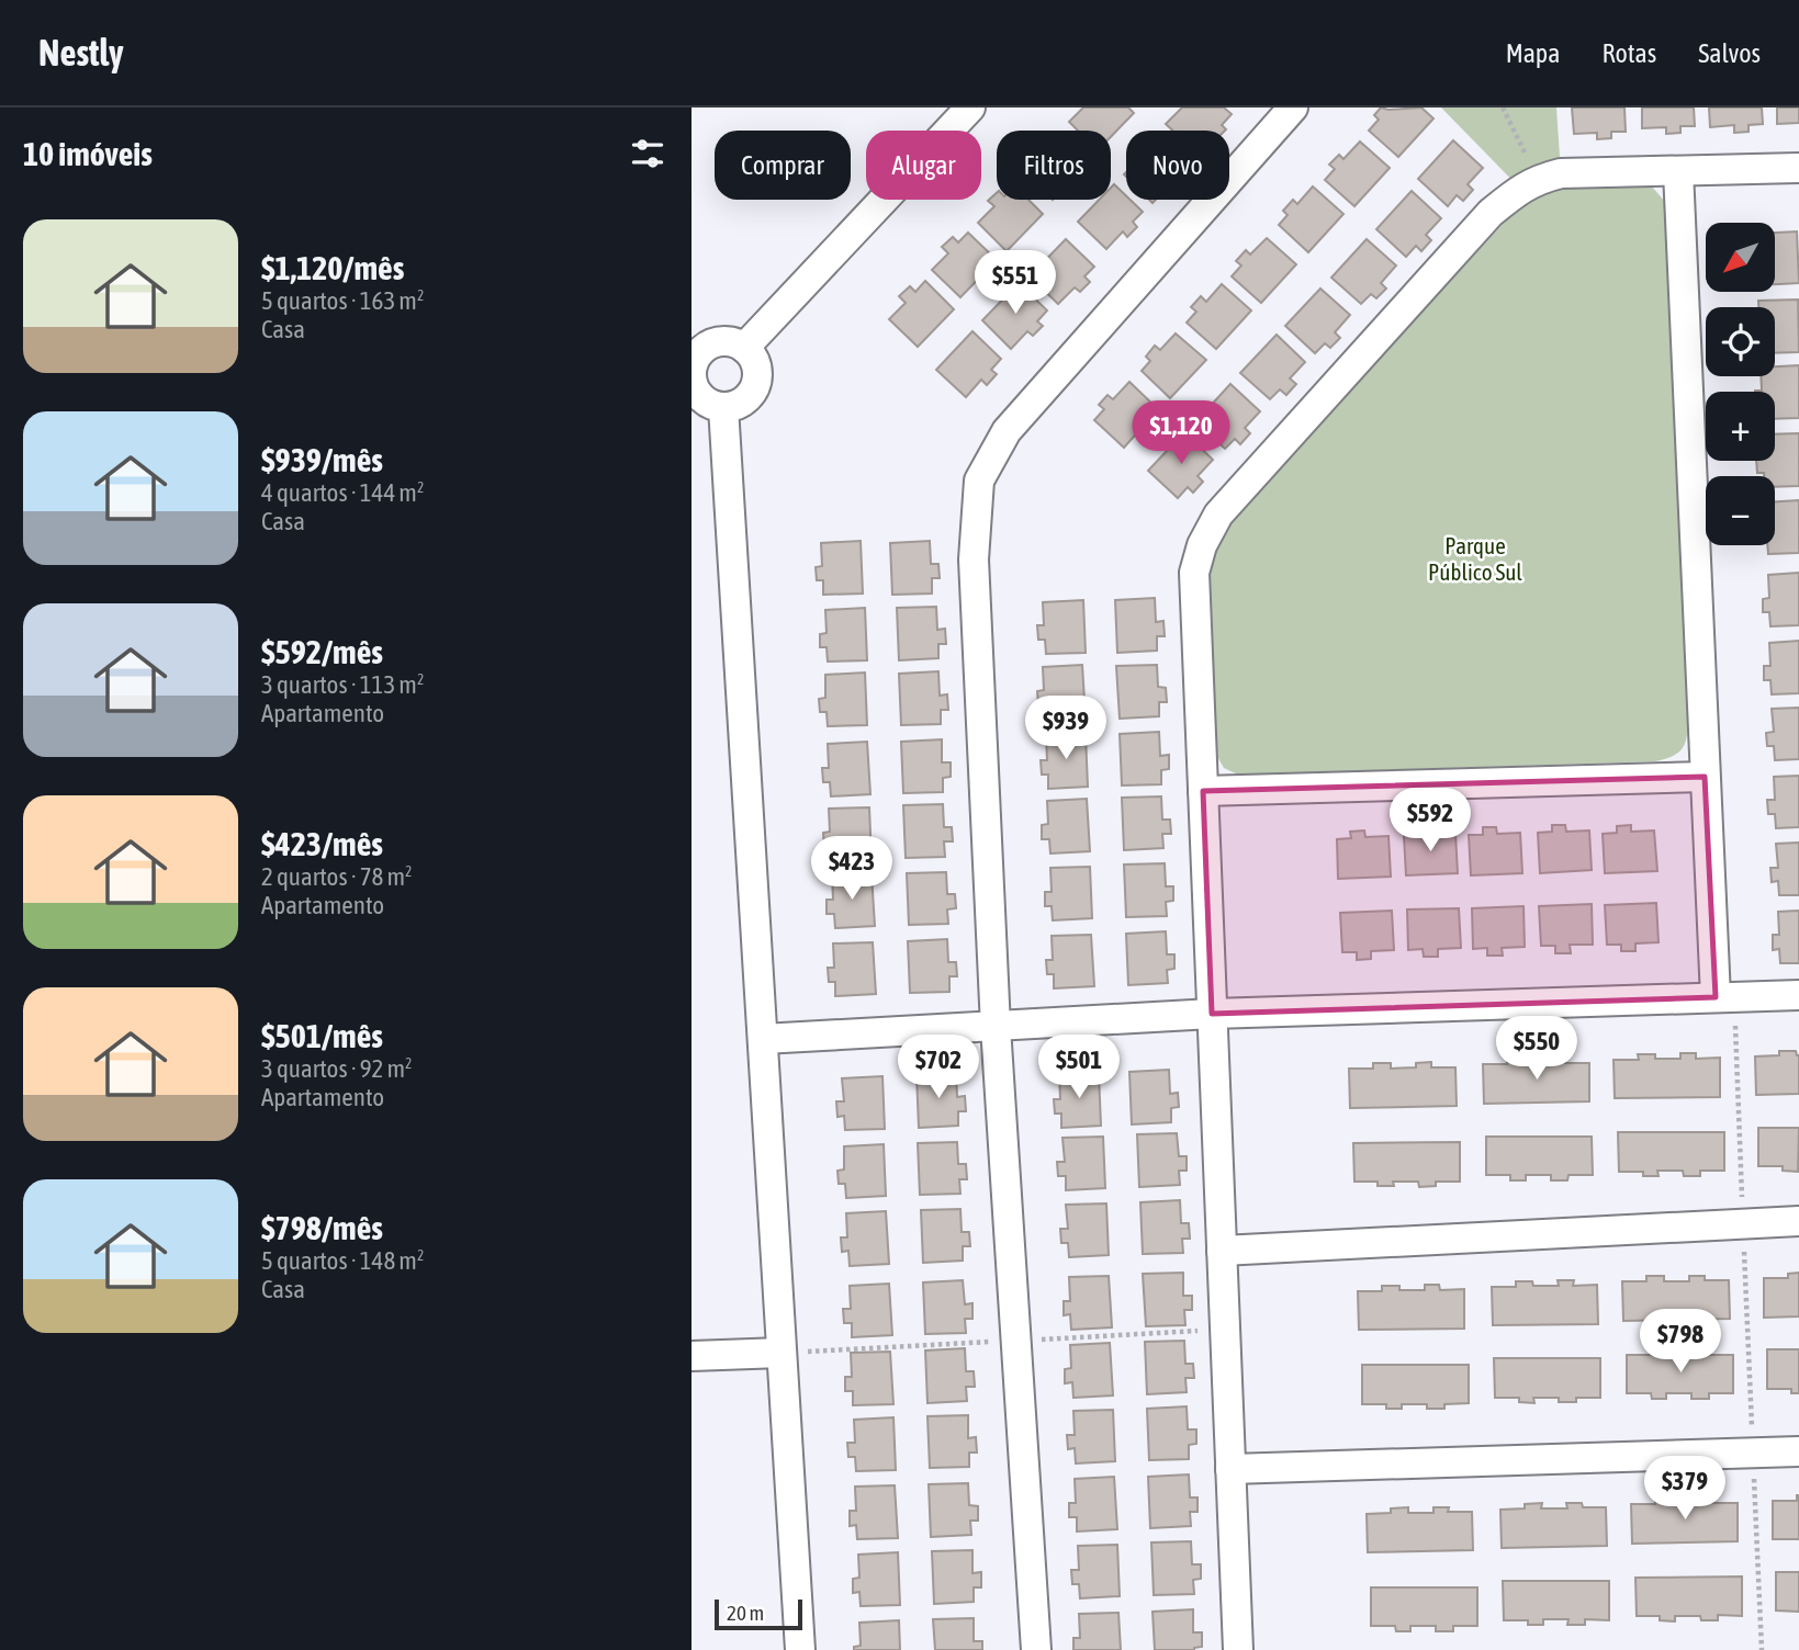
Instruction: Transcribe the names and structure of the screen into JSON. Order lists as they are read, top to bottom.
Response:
{
  "parks": ["Parque Público Sul"],
  "scale_bar": "20 m",
  "north": "bottom left",
  "page": {
    "header": "Nestly",
    "nav": ["Mapa", "Rotas", "Salvos"],
    "heading": "10 imóveis",
    "chip": [
      "Comprar",
      "Alugar",
      "Filtros",
      "Novo"
    ],
    "list": [
      {
        "name": "$1,120/mês",
        "note": "5 quartos · 163 m² · Casa"
      },
      {
        "name": "$939/mês",
        "note": "4 quartos · 144 m² · Casa"
      },
      {
        "name": "$592/mês",
        "note": "3 quartos · 113 m² · Apartamento"
      },
      {
        "name": "$423/mês",
        "note": "2 quartos · 78 m² · Apartamento"
      },
      {
        "name": "$501/mês",
        "note": "3 quartos · 92 m² · Apartamento"
      },
      {
        "name": "$798/mês",
        "note": "5 quartos · 148 m² · Casa"
      }
    ],
    "map_buttons": ["+", "−"],
    "price": [
      "$551",
      "$1,120",
      "$939",
      "$592",
      "$423",
      "$550",
      "$702",
      "$501",
      "$798",
      "$379"
    ],
    "scale": "20 m"
  }
}
